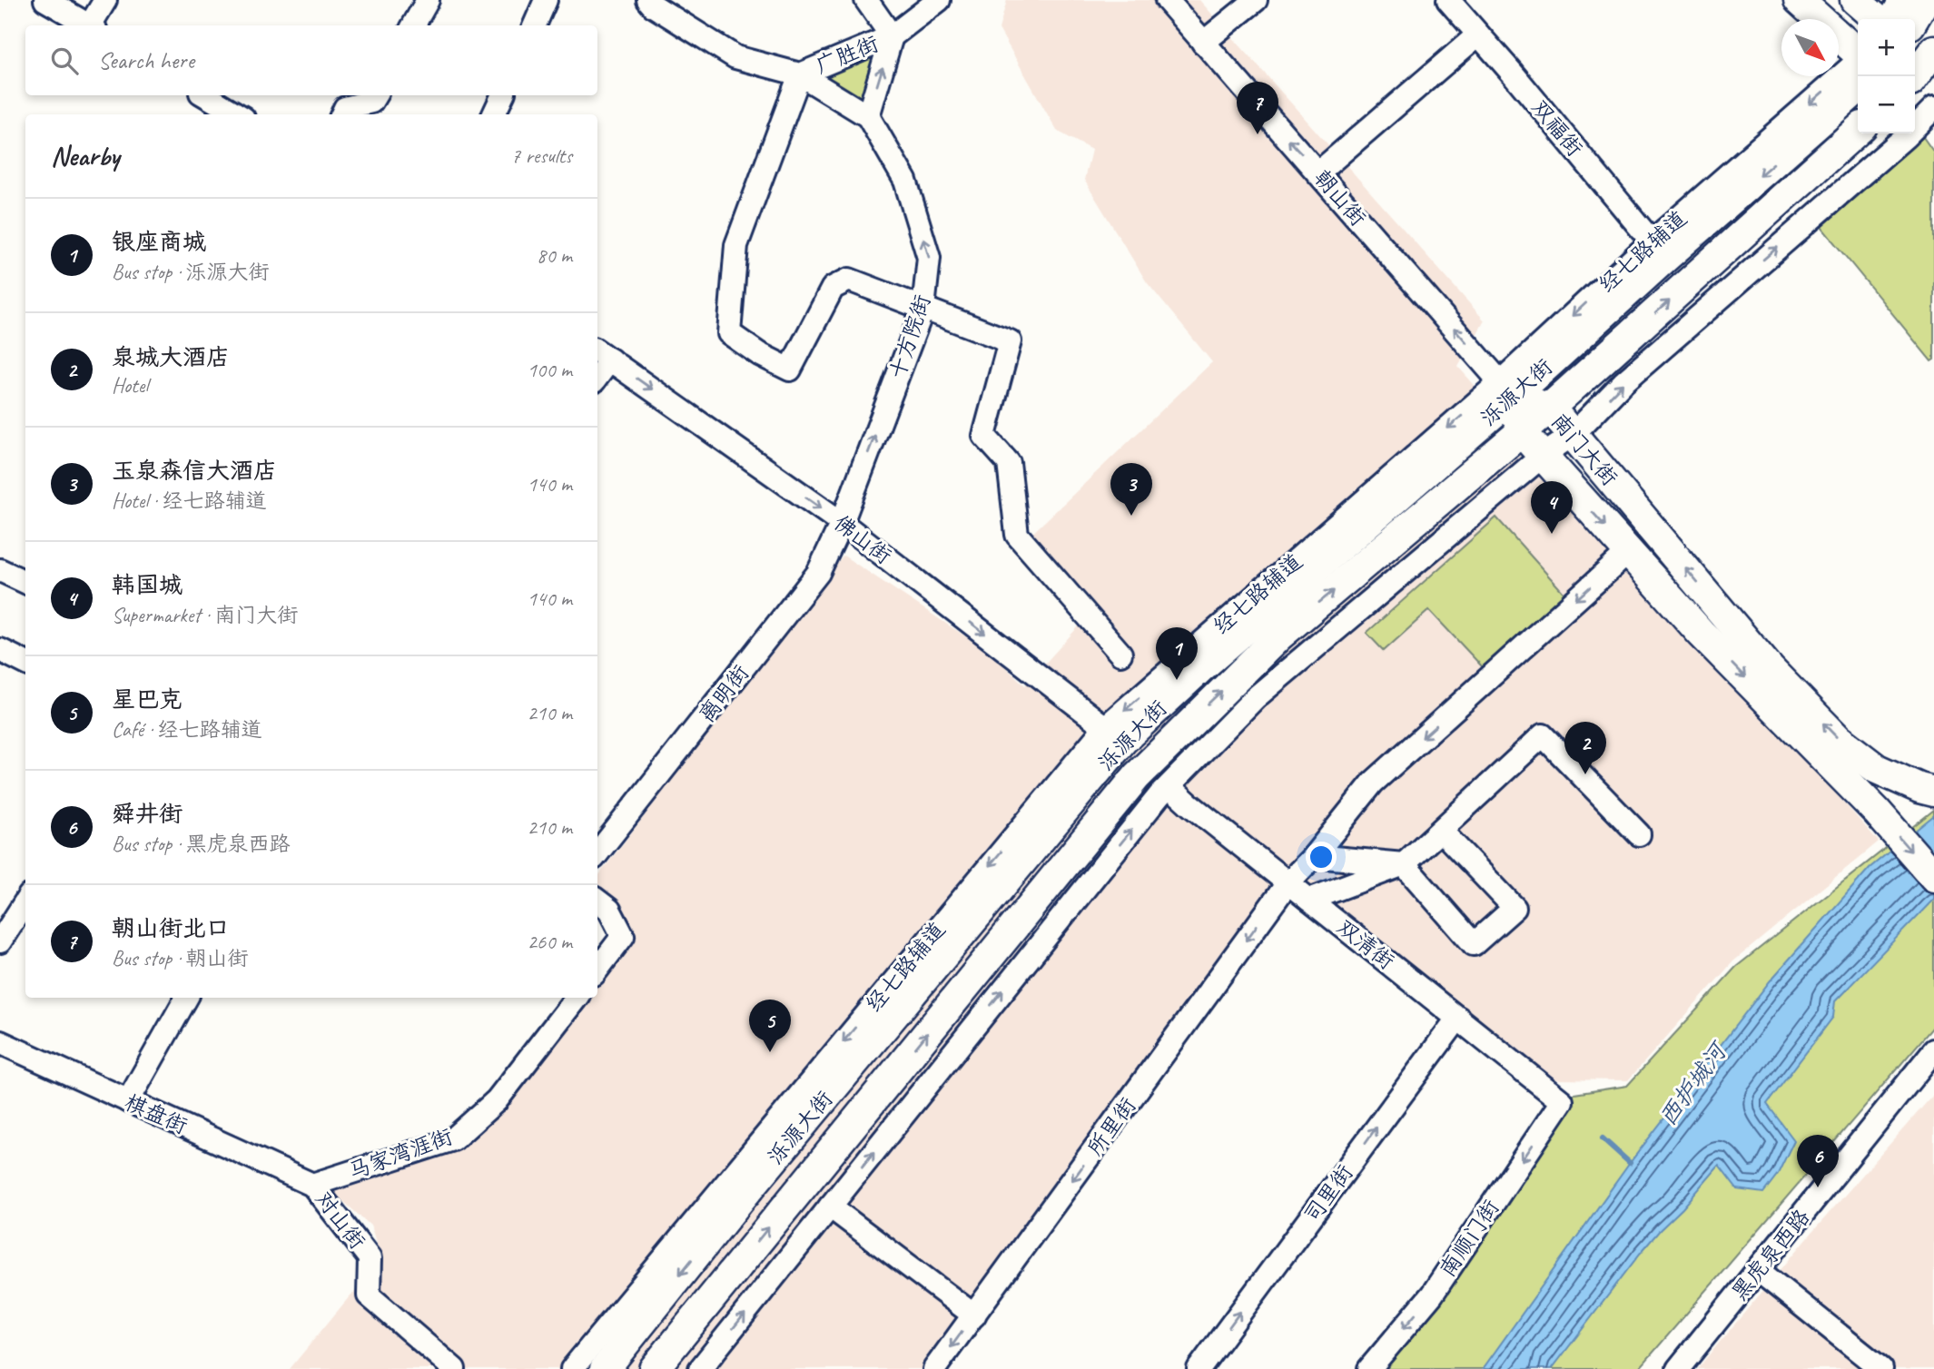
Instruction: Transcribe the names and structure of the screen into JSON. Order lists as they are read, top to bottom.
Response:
{
  "streets": {
    "main road": ["泺源大街", "南门大街"],
    "street": [
      "广胜街",
      "双福街",
      "朝山街",
      "经七路辅道",
      "十方院街",
      "佛山街",
      "离明街",
      "双清街",
      "棋盘街",
      "所里街",
      "马家湾涯街",
      "司里街",
      "对山街",
      "南顺门街",
      "黑虎泉西路"
    ]
  },
  "crossings": [
    ["广胜街", "十方院街"],
    ["双福街", "经七路辅道"],
    ["双福街", "泺源大街"],
    ["朝山街", "泺源大街"],
    ["朝山街", "南门大街"],
    ["经七路辅道", "泺源大街"],
    ["经七路辅道", "佛山街"],
    ["十方院街", "佛山街"],
    ["十方院街", "离明街"],
    ["泺源大街", "南门大街"],
    ["泺源大街", "佛山街"],
    ["南门大街", "所里街"],
    ["佛山街", "离明街"],
    ["双清街", "所里街"],
    ["双清街", "司里街"],
    ["双清街", "南顺门街"],
    ["棋盘街", "马家湾涯街"],
    ["棋盘街", "对山街"],
    ["马家湾涯街", "对山街"]
  ],
  "one_way": [
    "朝山街",
    "十方院街",
    "佛山街",
    "司里街",
    "南顺门街"
  ],
  "water": ["西护城河"],
  "north": "bottom right",
  "page": {
    "map_buttons": ["+", "−"],
    "search": "Search here",
    "pins": [
      "7",
      "3",
      "4",
      "1",
      "2",
      "5",
      "6"
    ],
    "heading": ["Nearby", "7 results"],
    "list": [
      {
        "mark": "1",
        "name": "银座商城",
        "note": "Bus stop · 泺源大街",
        "value": "80 m"
      },
      {
        "mark": "2",
        "name": "泉城大酒店",
        "note": "Hotel",
        "value": "100 m"
      },
      {
        "mark": "3",
        "name": "玉泉森信大酒店",
        "note": "Hotel · 经七路辅道",
        "value": "140 m"
      },
      {
        "mark": "4",
        "name": "韩国城",
        "note": "Supermarket · 南门大街",
        "value": "140 m"
      },
      {
        "mark": "5",
        "name": "星巴克",
        "note": "Café · 经七路辅道",
        "value": "210 m"
      },
      {
        "mark": "6",
        "name": "舜井街",
        "note": "Bus stop · 黑虎泉西路",
        "value": "210 m"
      },
      {
        "mark": "7",
        "name": "朝山街北口",
        "note": "Bus stop · 朝山街",
        "value": "260 m"
      }
    ]
  }
}
